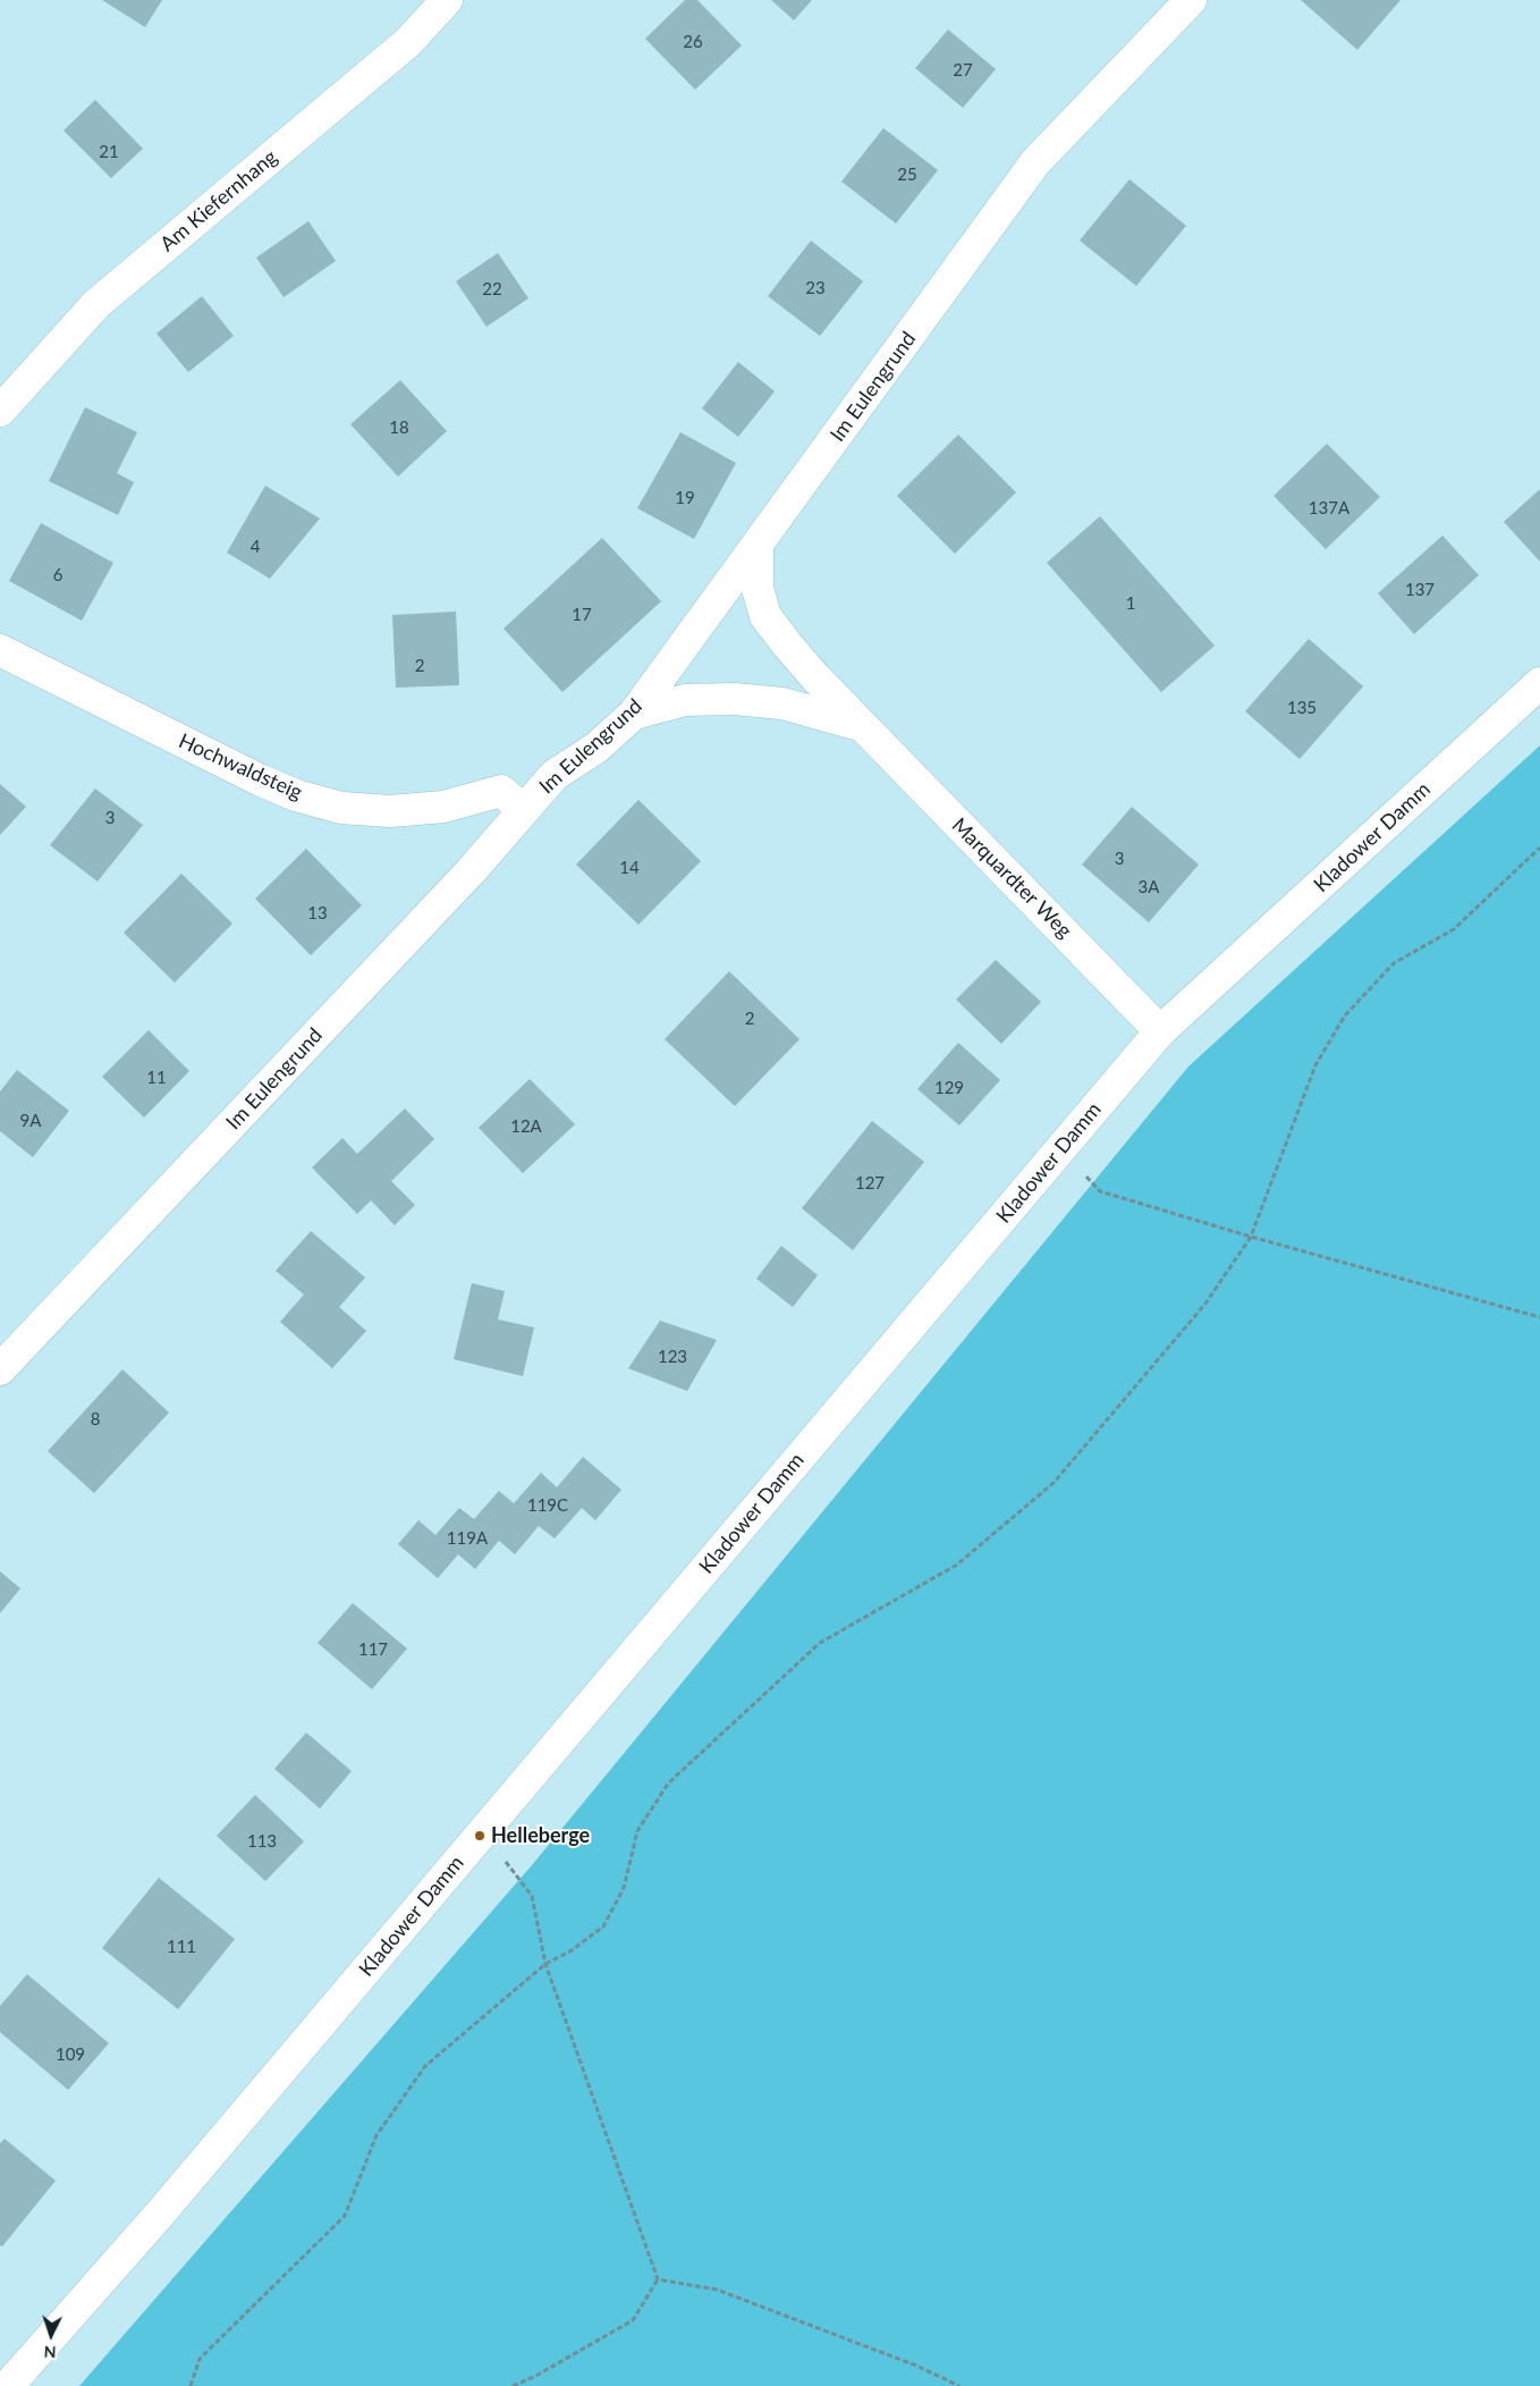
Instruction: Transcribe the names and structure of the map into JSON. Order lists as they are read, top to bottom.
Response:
{
  "streets": {
    "street": [
      "Am Kiefernhang",
      "Im Eulengrund",
      "Hochwaldsteig",
      "Kladower Damm",
      "Marquardter Weg"
    ]
  },
  "crossings": [
    ["Im Eulengrund", "Hochwaldsteig"],
    ["Im Eulengrund", "Marquardter Weg"],
    ["Kladower Damm", "Marquardter Weg"]
  ],
  "places": ["Helleberge"],
  "house_numbers": [
    "26",
    "27",
    "21",
    "25",
    "23",
    "22",
    "18",
    "19",
    "137A",
    "4",
    "6",
    "137",
    "1",
    "17",
    "2",
    "135",
    "3",
    "3",
    "14",
    "3A",
    "13",
    "2",
    "11",
    "129",
    "9A",
    "12A",
    "127",
    "123",
    "8",
    "119C",
    "119A",
    "117",
    "113",
    "111",
    "109"
  ],
  "north": "bottom"
}
